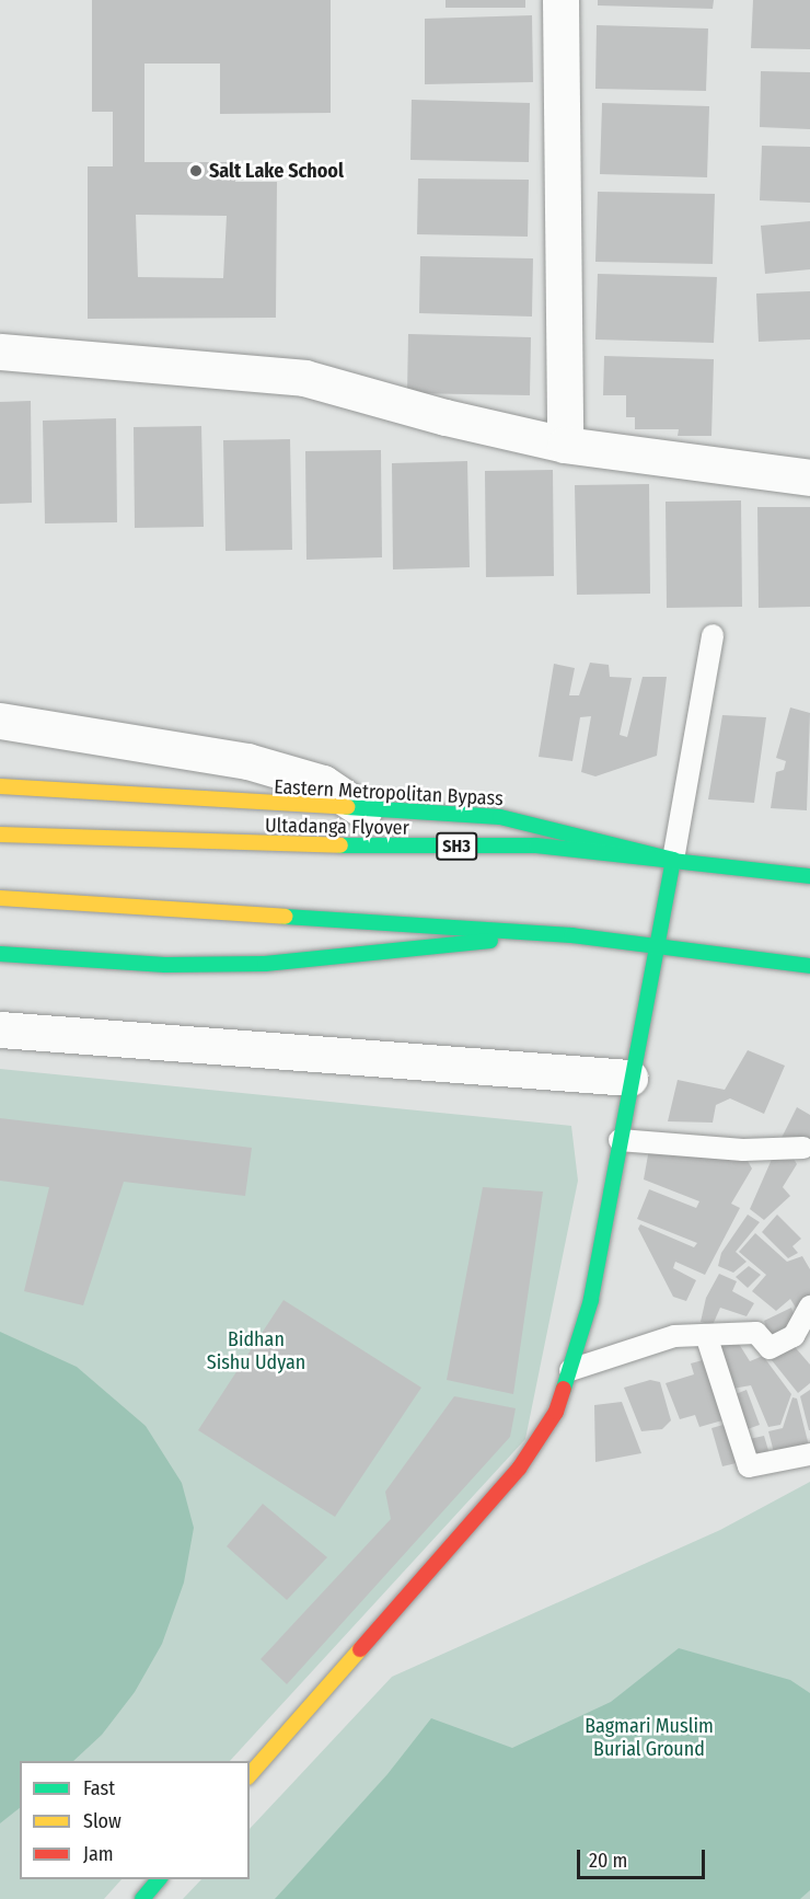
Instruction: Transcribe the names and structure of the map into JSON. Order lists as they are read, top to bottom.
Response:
{
  "streets": {
    "main road": ["Eastern Metropolitan Bypass", "Ultadanga Flyover", "SH3"]
  },
  "crossings": [
    ["Eastern Metropolitan Bypass", "Ultadanga Flyover"]
  ],
  "parks": ["Bidhan Sishu Udyan", "Bagmari Muslim Burial Ground"],
  "places": ["Salt Lake School"],
  "legend": ["Fast", "Slow", "Jam"],
  "scale_bar": "20 m"
}
